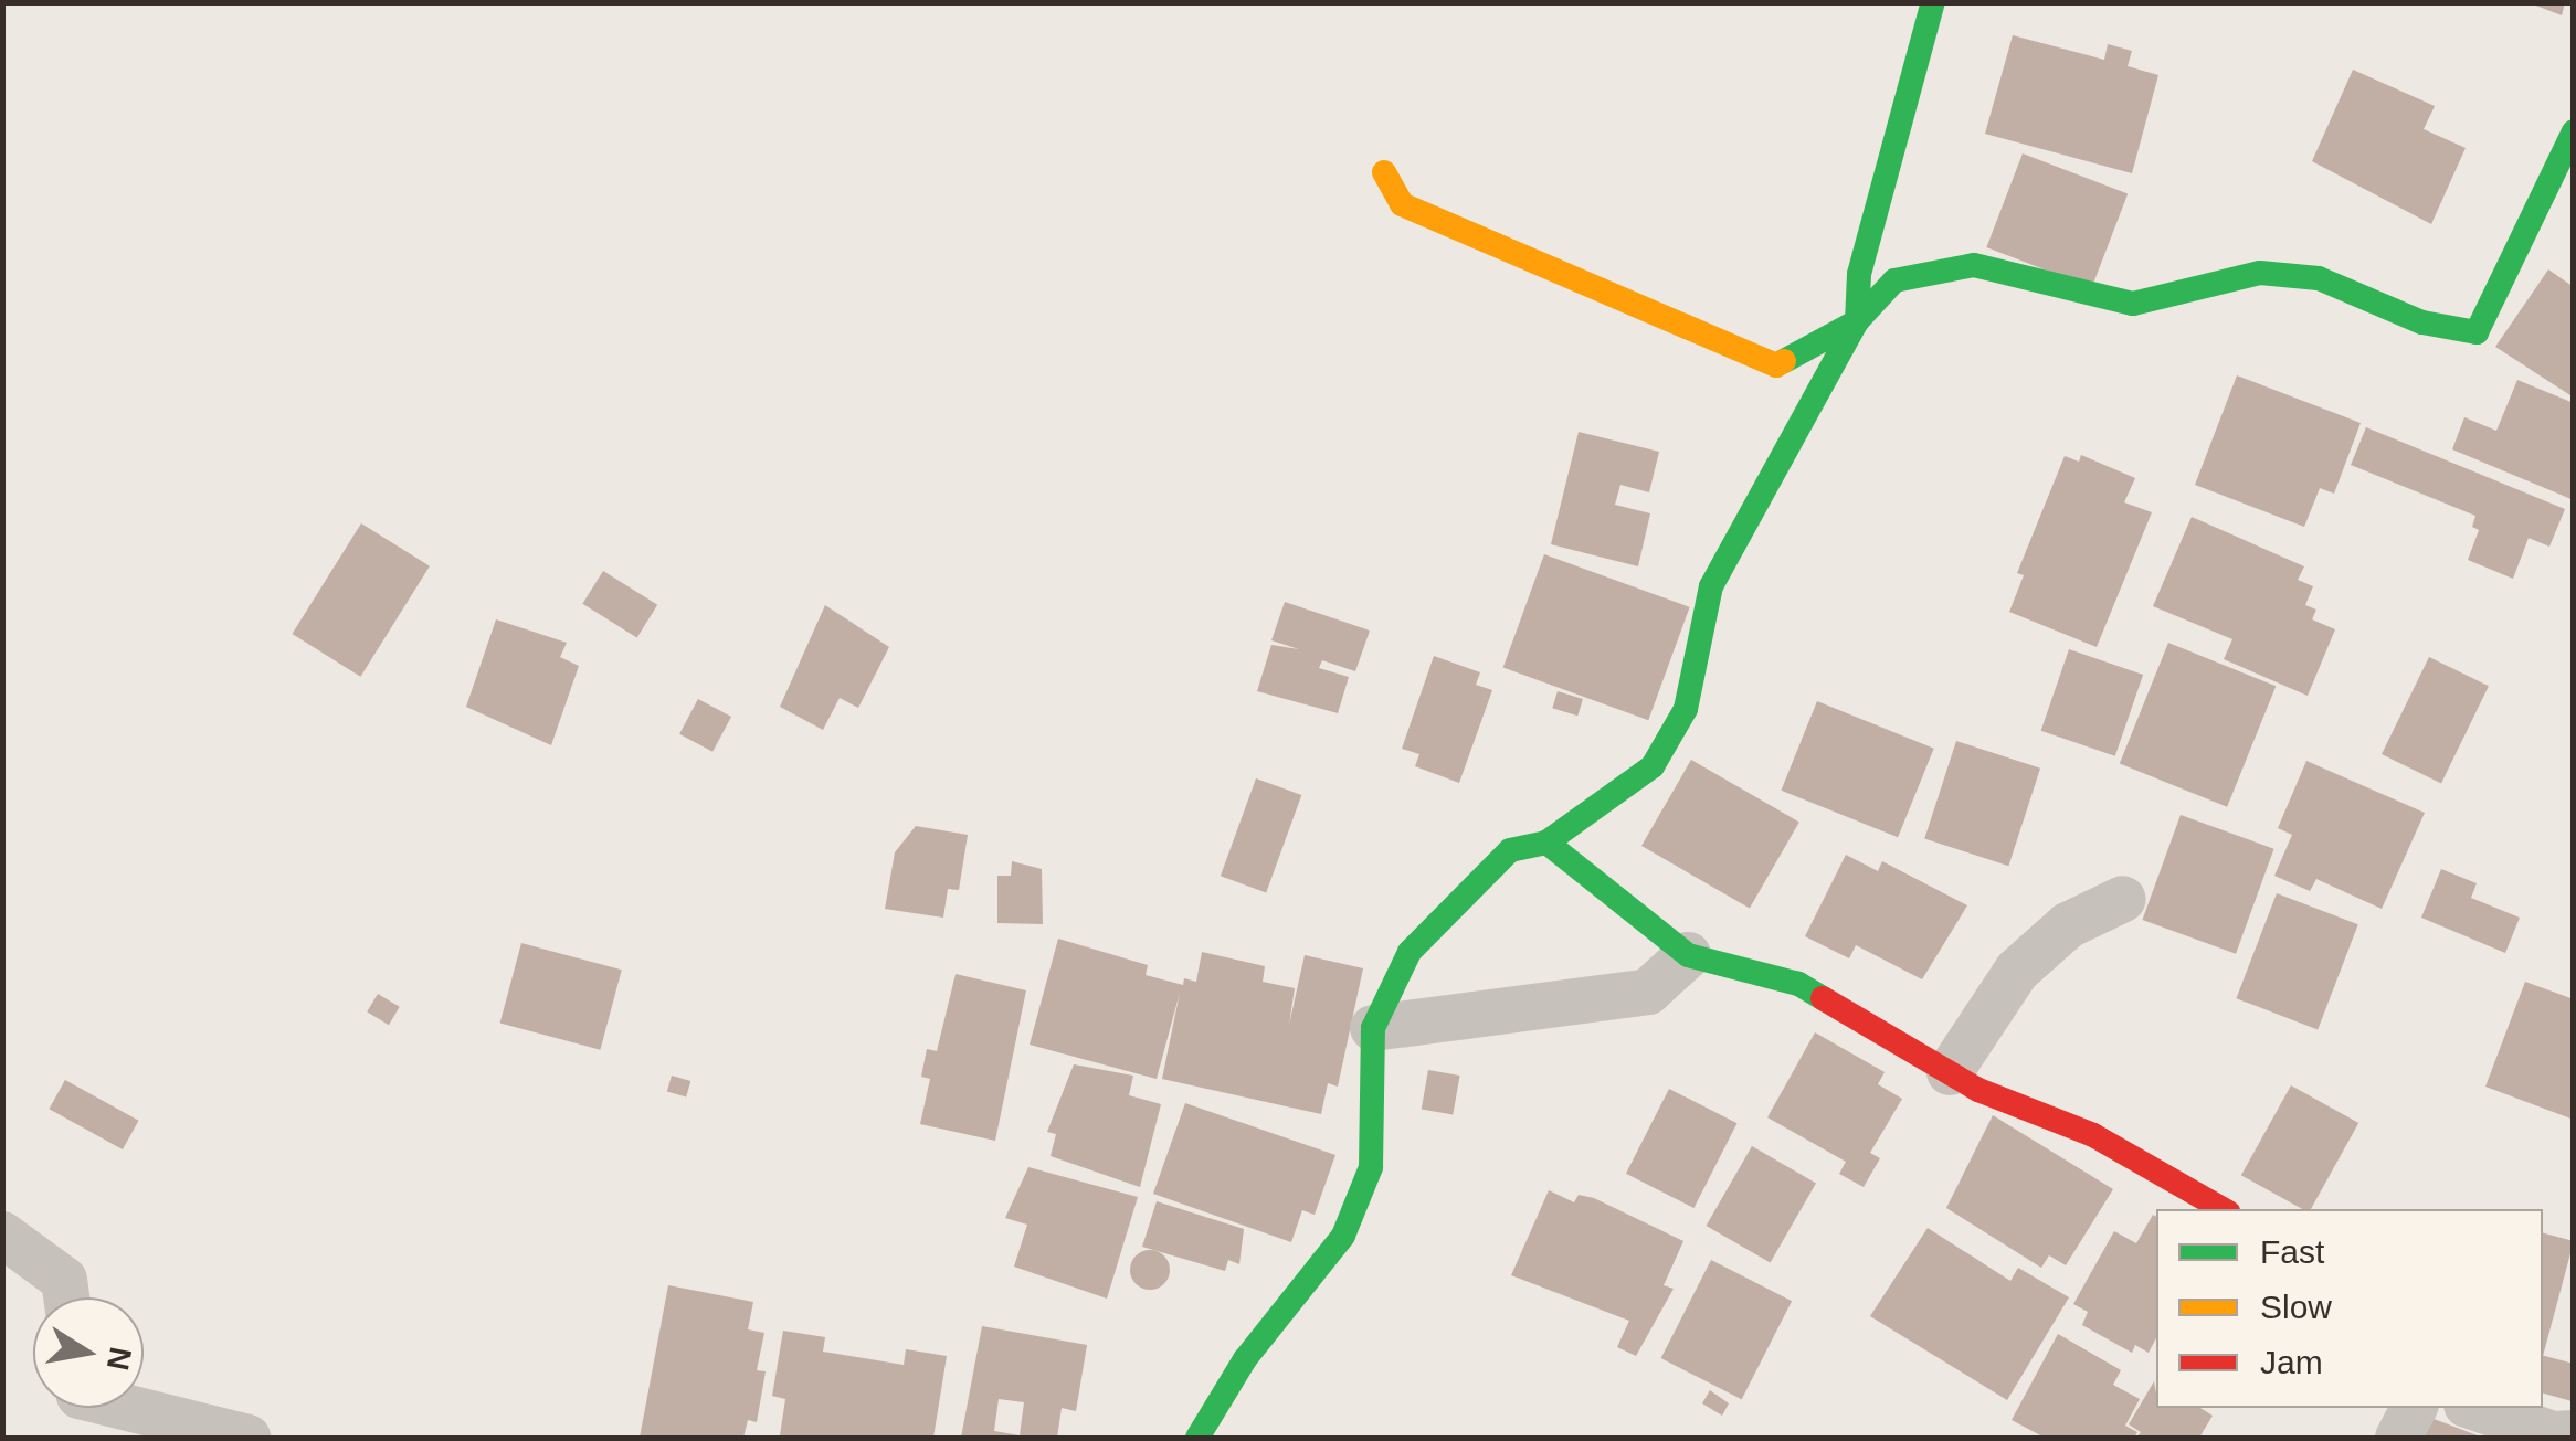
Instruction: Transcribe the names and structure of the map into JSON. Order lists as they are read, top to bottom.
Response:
{
  "legend": ["Fast", "Slow", "Jam"],
  "north": "right"
}
